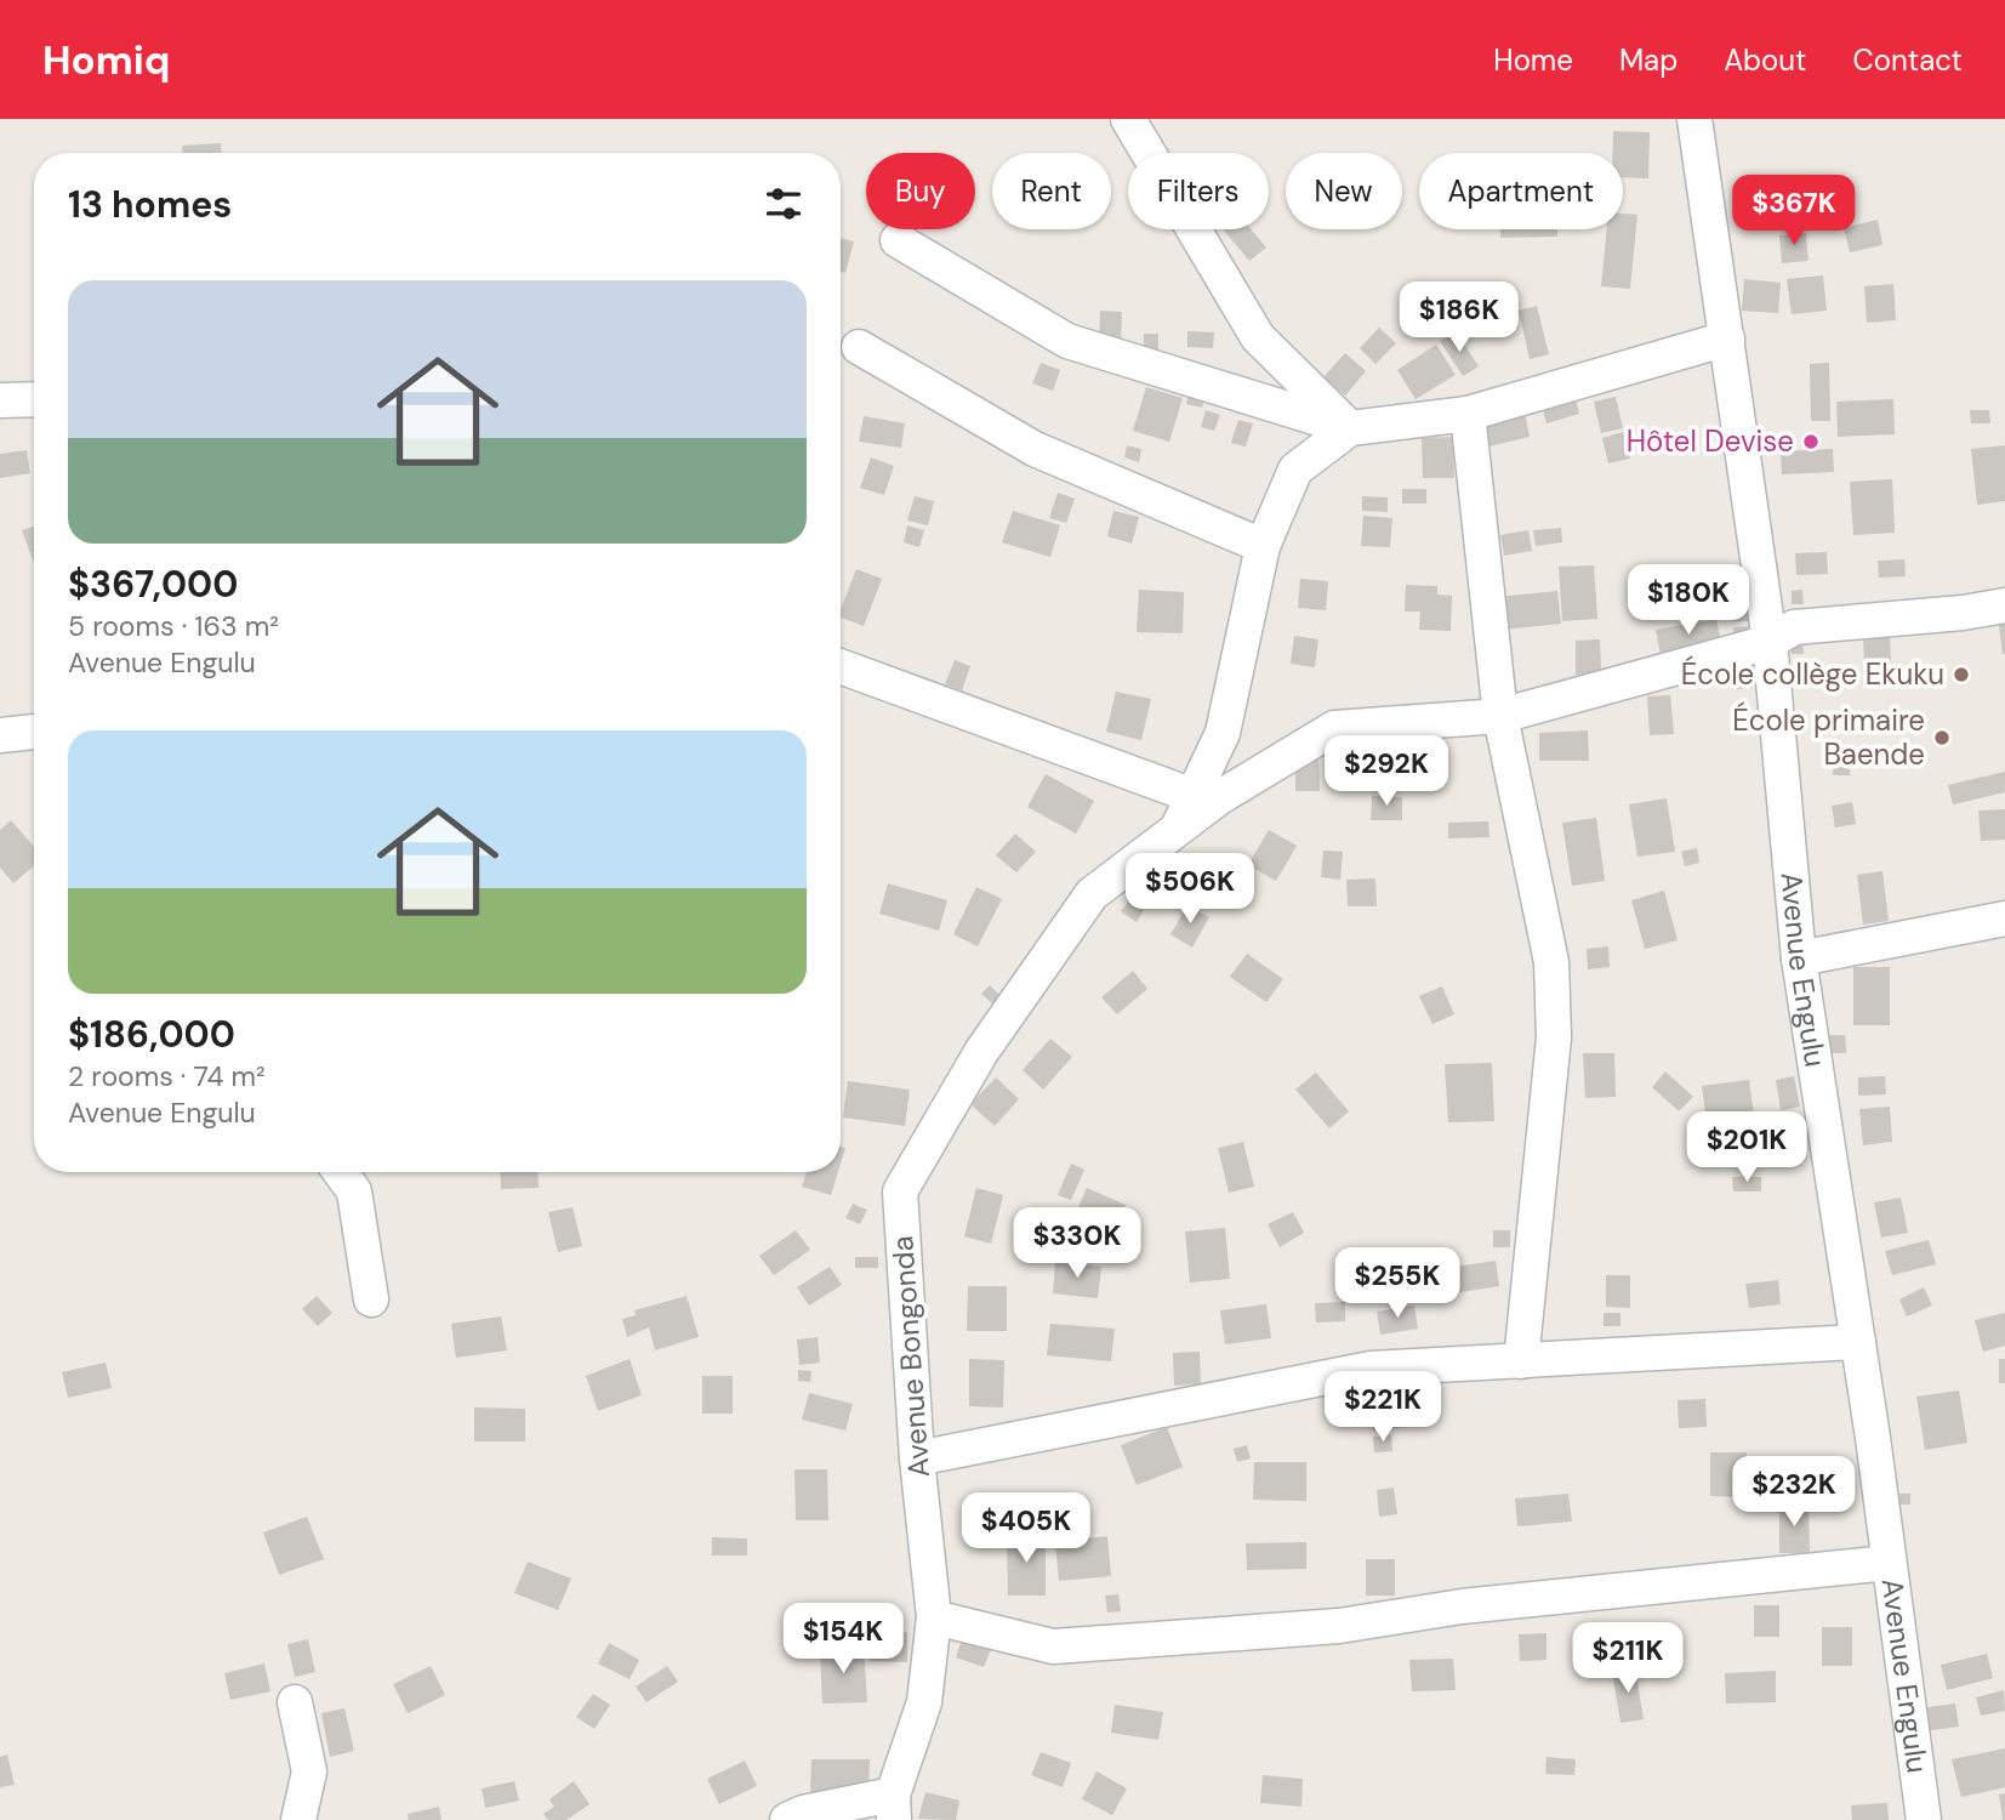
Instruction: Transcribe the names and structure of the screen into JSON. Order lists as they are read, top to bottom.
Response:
{
  "streets": {
    "street": ["Avenue Engulu", "Avenue Bongonda"]
  },
  "places": ["Hôtel Devise", "École collège Ekuku", "École primaire Baende"],
  "page": {
    "header": "Homiq",
    "nav": [
      "Home",
      "Map",
      "About",
      "Contact"
    ],
    "chip": [
      "Buy",
      "Rent",
      "Filters",
      "New",
      "Apartment"
    ],
    "heading": "13 homes",
    "price": [
      "$367K",
      "$186K",
      "$180K",
      "$292K",
      "$506K",
      "$201K",
      "$330K",
      "$255K",
      "$221K",
      "$232K",
      "$405K",
      "$154K",
      "$211K"
    ],
    "list": [
      {
        "name": "$367,000",
        "note": "5 rooms · 163 m² · Avenue Engulu"
      },
      {
        "name": "$186,000",
        "note": "2 rooms · 74 m² · Avenue Engulu"
      }
    ]
  }
}
